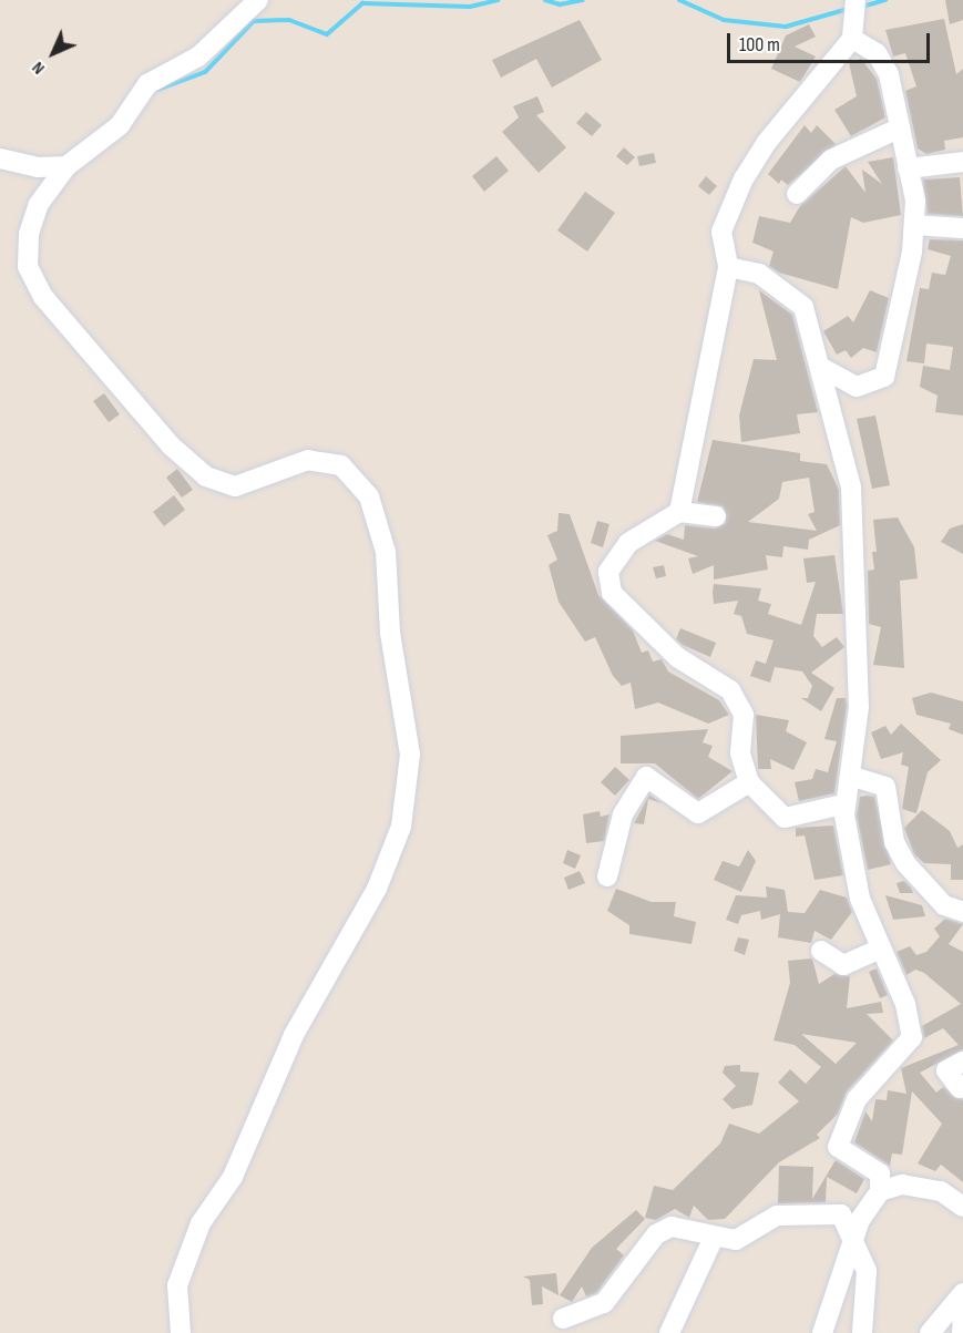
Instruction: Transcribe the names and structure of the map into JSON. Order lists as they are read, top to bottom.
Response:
{
  "scale_bar": "100 m",
  "north": "bottom left"
}
